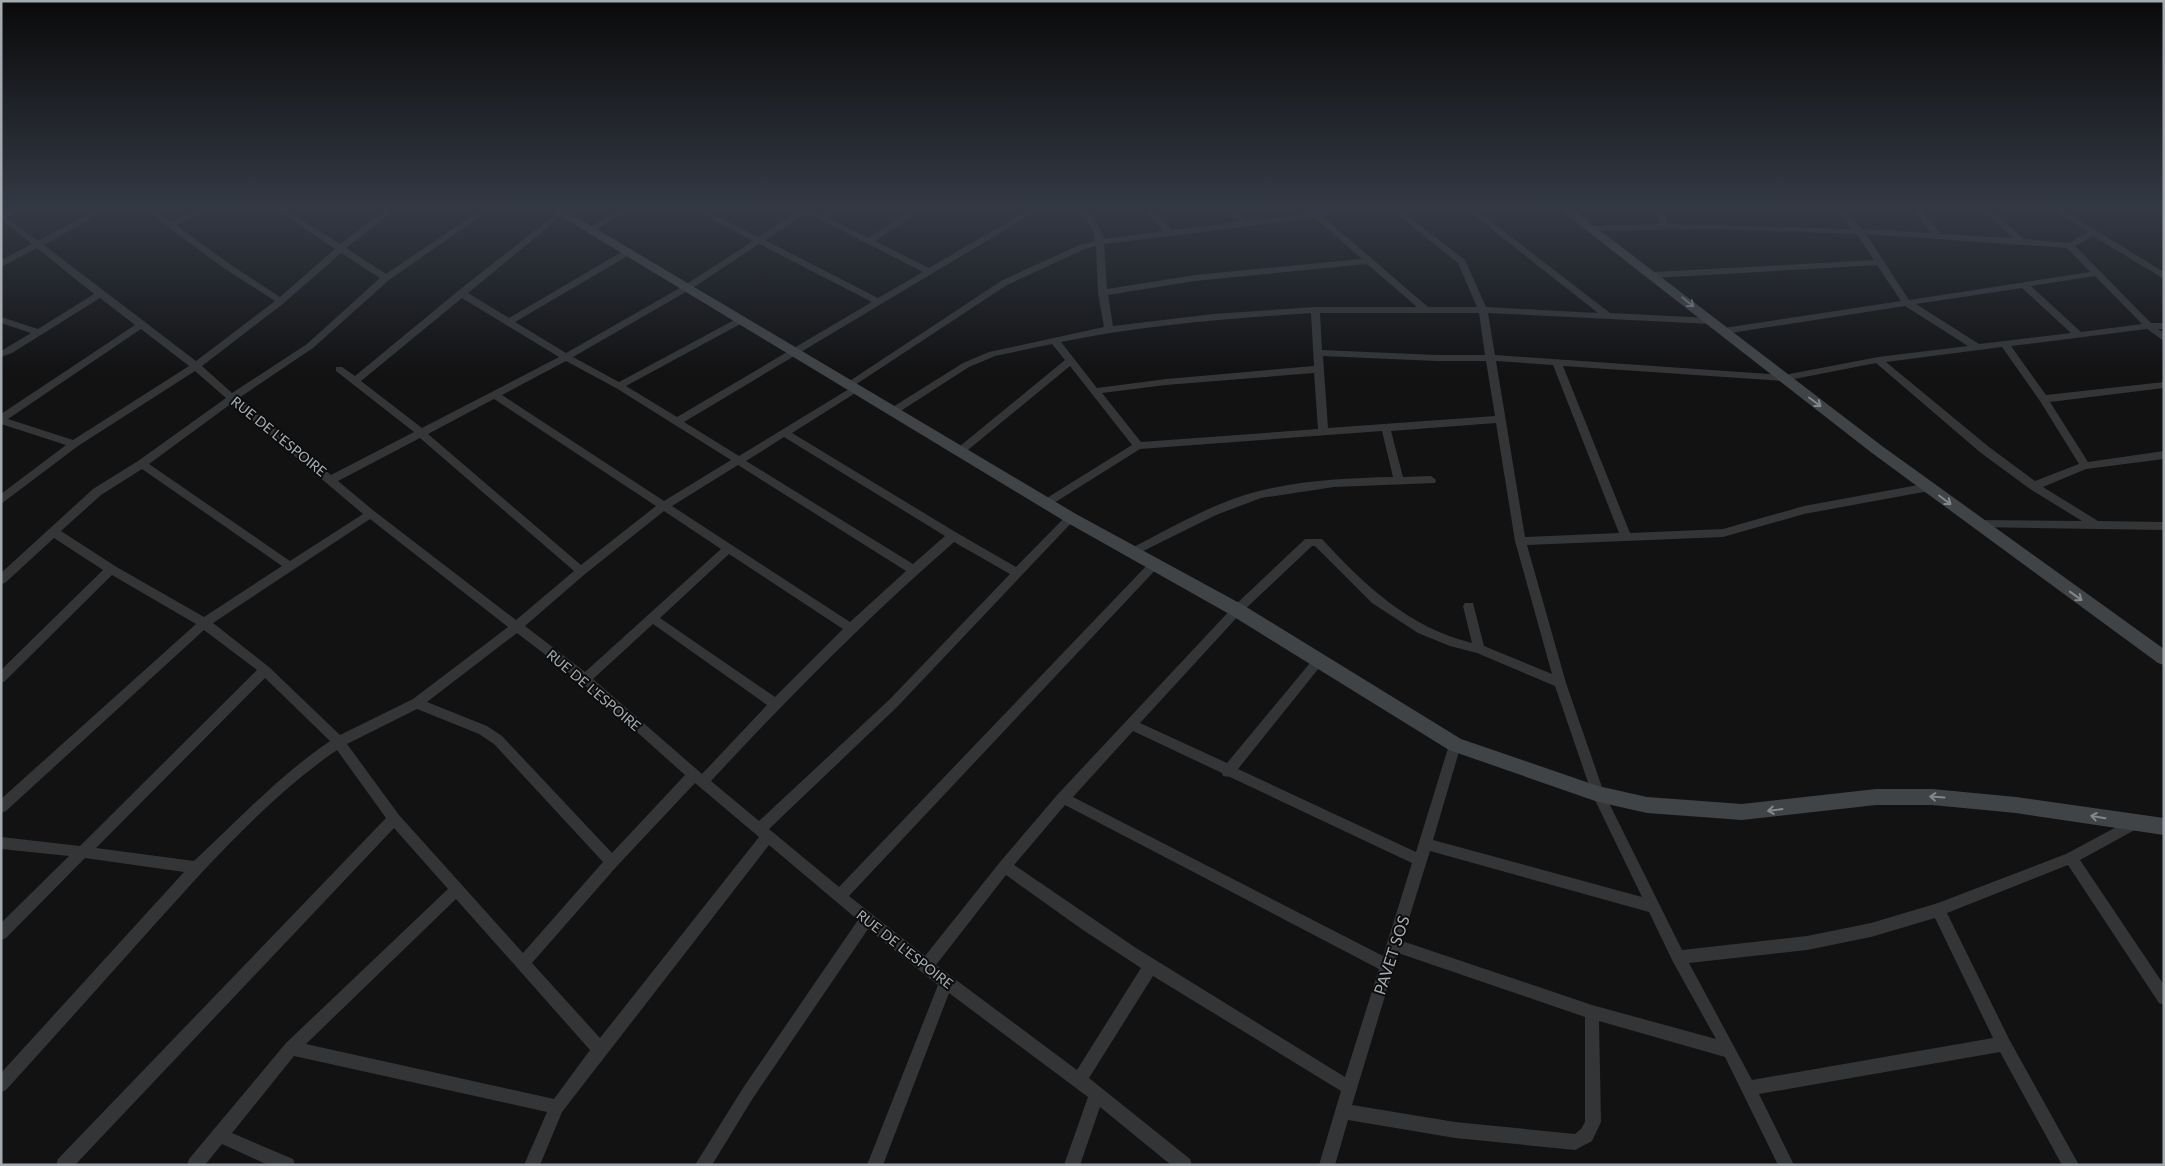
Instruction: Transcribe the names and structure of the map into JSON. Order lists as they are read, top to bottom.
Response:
{
  "streets": {
    "street": ["RUE DE L'ESPOIRE", "PAVET SOS"]
  }
}
